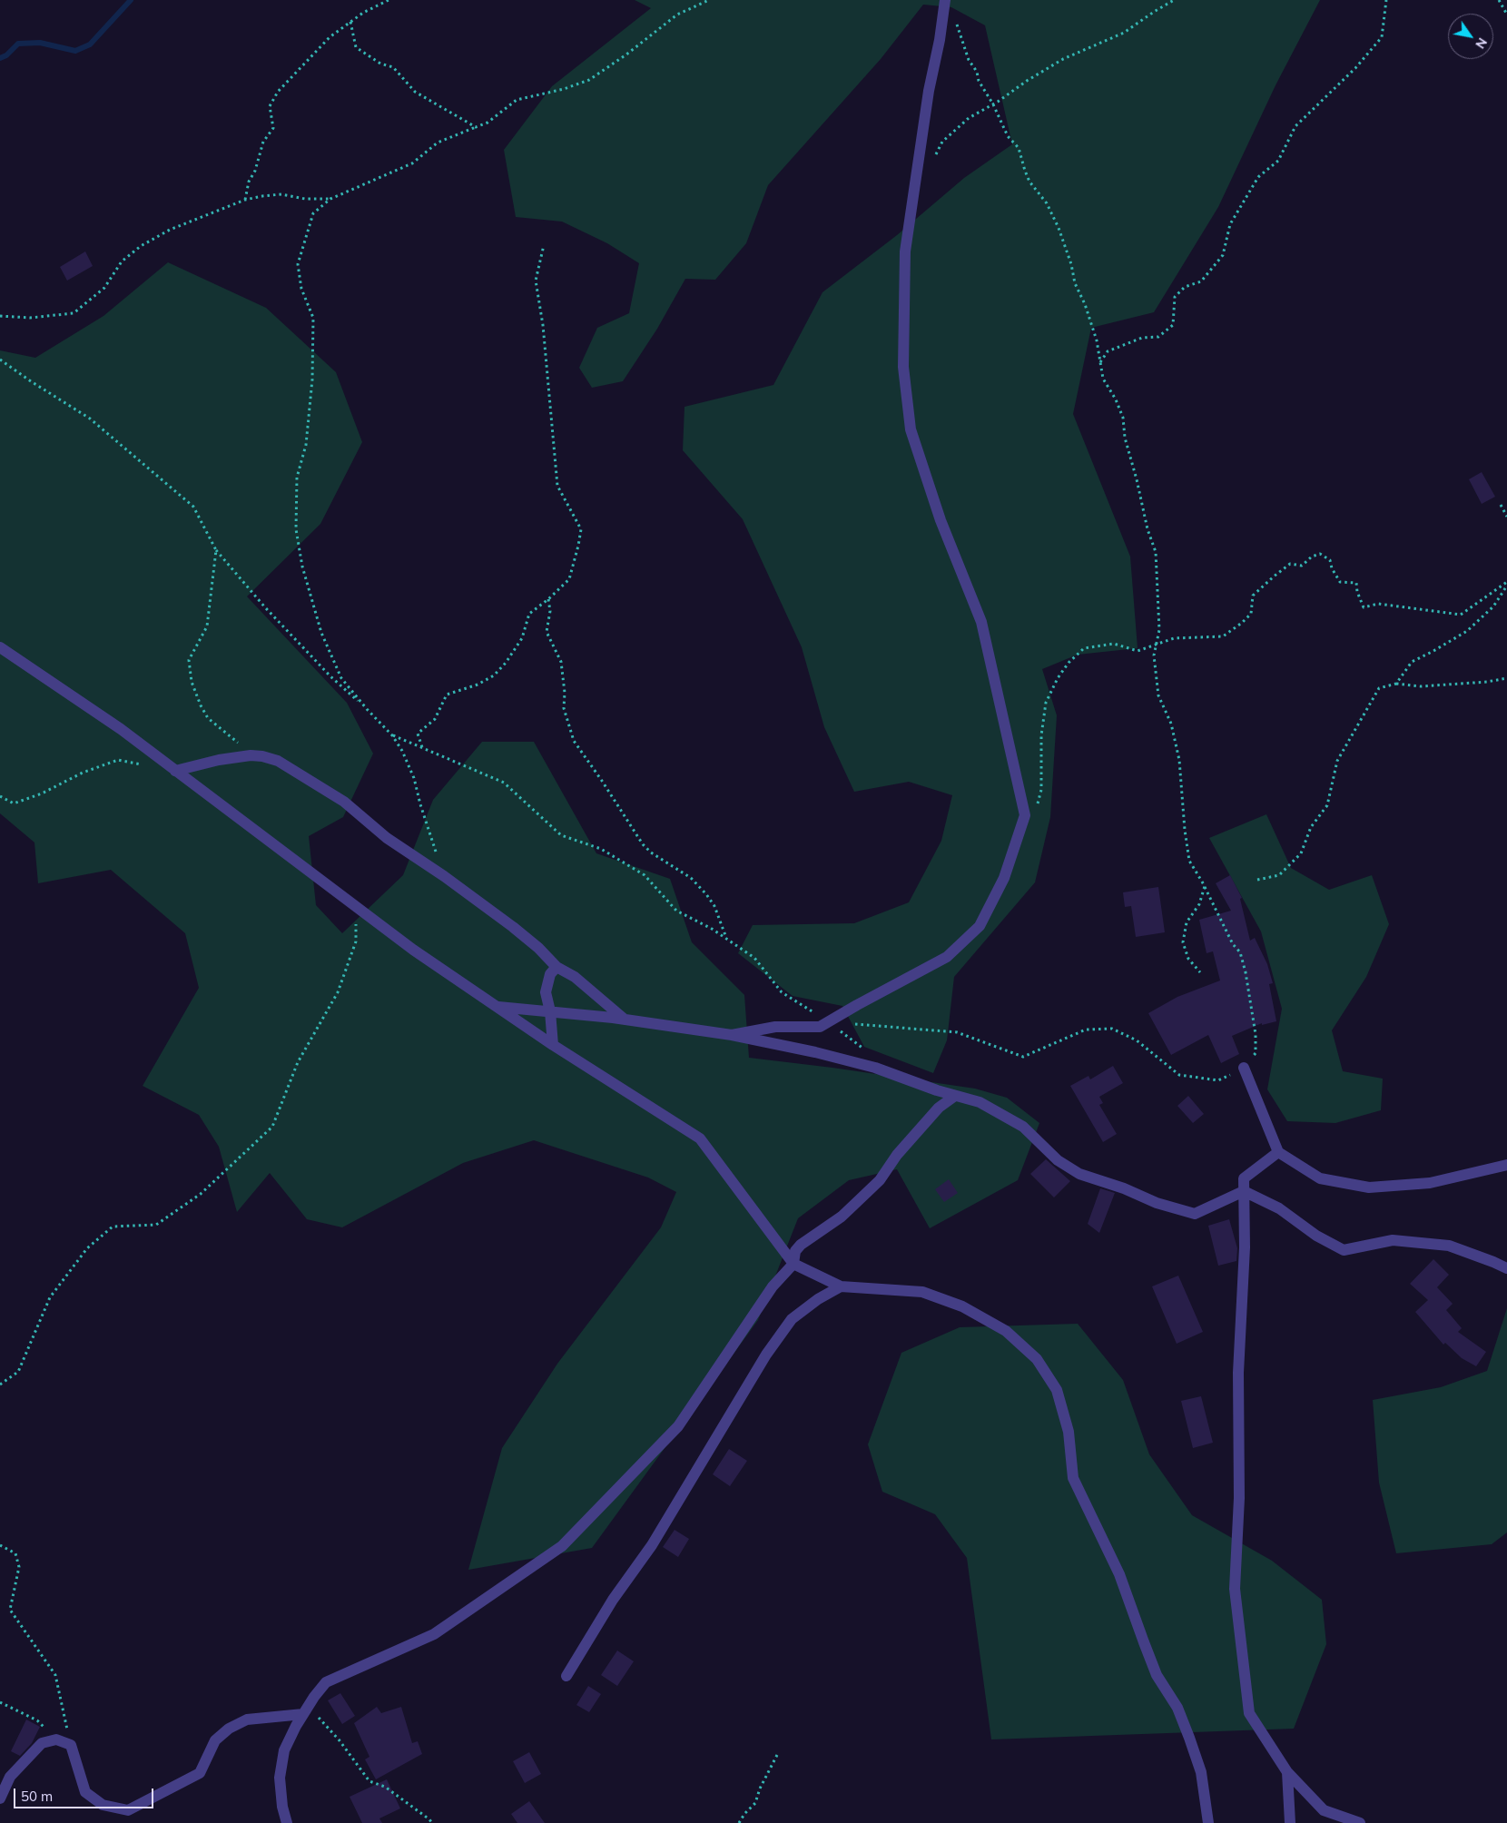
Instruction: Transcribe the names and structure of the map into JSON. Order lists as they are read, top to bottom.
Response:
{
  "scale_bar": "50 m",
  "north": "bottom right"
}
